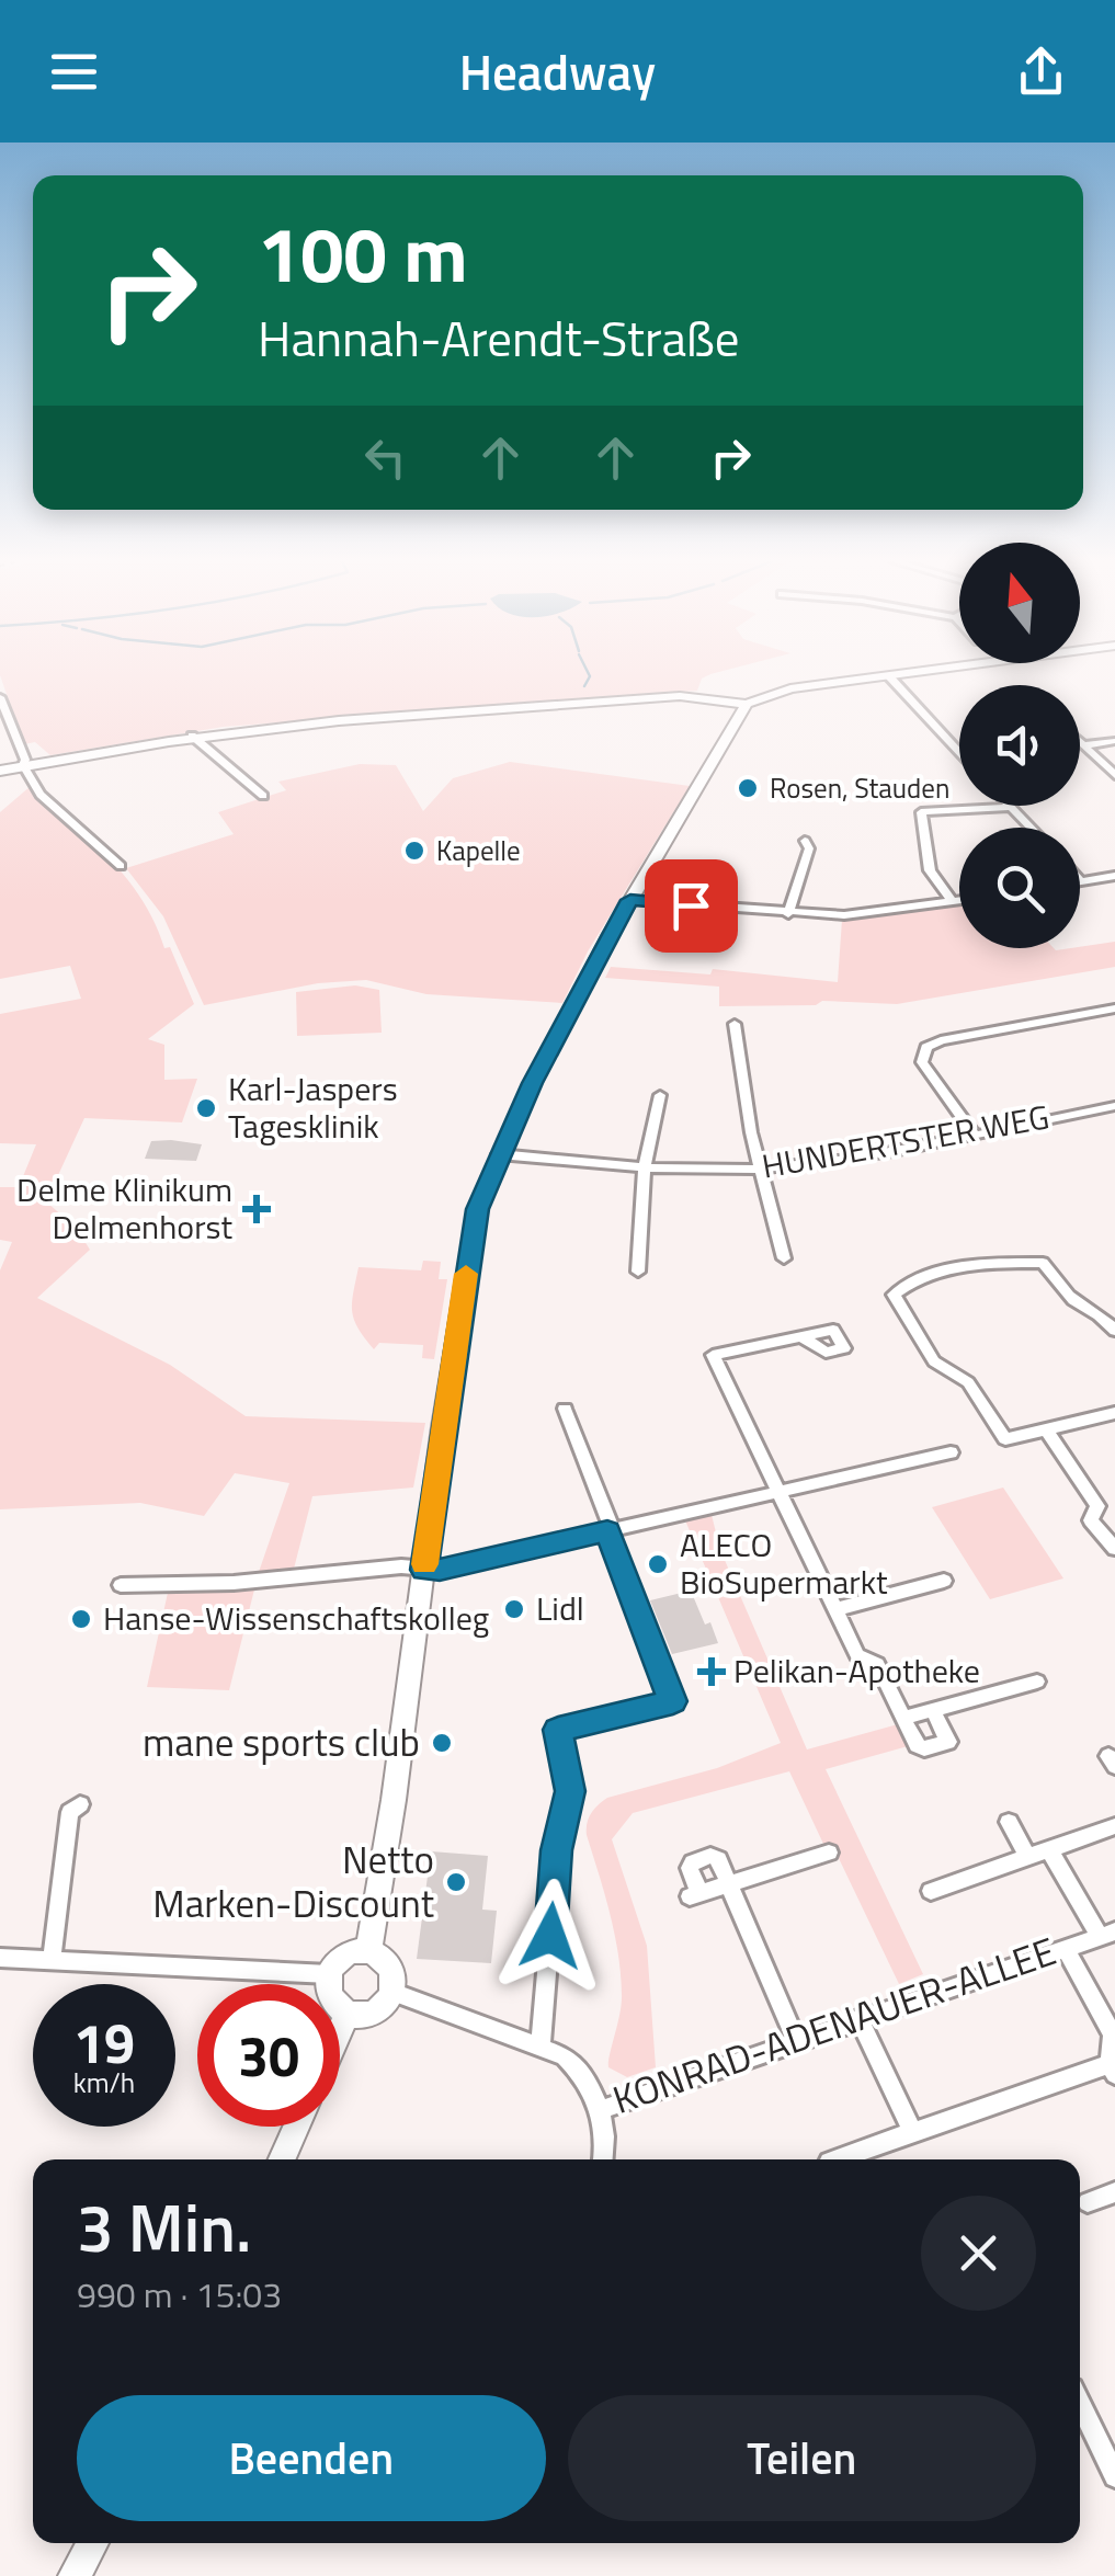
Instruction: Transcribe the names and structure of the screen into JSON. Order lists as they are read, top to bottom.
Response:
{
  "streets": {
    "street": ["HUNDERTSTER WEG", "KONRAD-ADENAUER-ALLEE"]
  },
  "places": {
    "other": [
      "Rosen, Stauden",
      "Kapelle",
      "Karl-Jaspers Tagesklinik",
      "ALECO BioSupermarkt",
      "Lidl",
      "Hanse-Wissenschaftskolleg",
      "mane sports club",
      "Netto Marken-Discount"
    ],
    "health": ["Delme Klinikum Delmenhorst", "Pelikan-Apotheke"]
  },
  "north": "top",
  "page": {
    "header": "Headway",
    "turn": ["100 m", "Hannah-Arendt-Straße"],
    "speed": "19 km/h",
    "limit": "30",
    "heading": ["3 Min.", "990 m · 15:03"],
    "buttons": ["Beenden", "Teilen"]
  }
}
